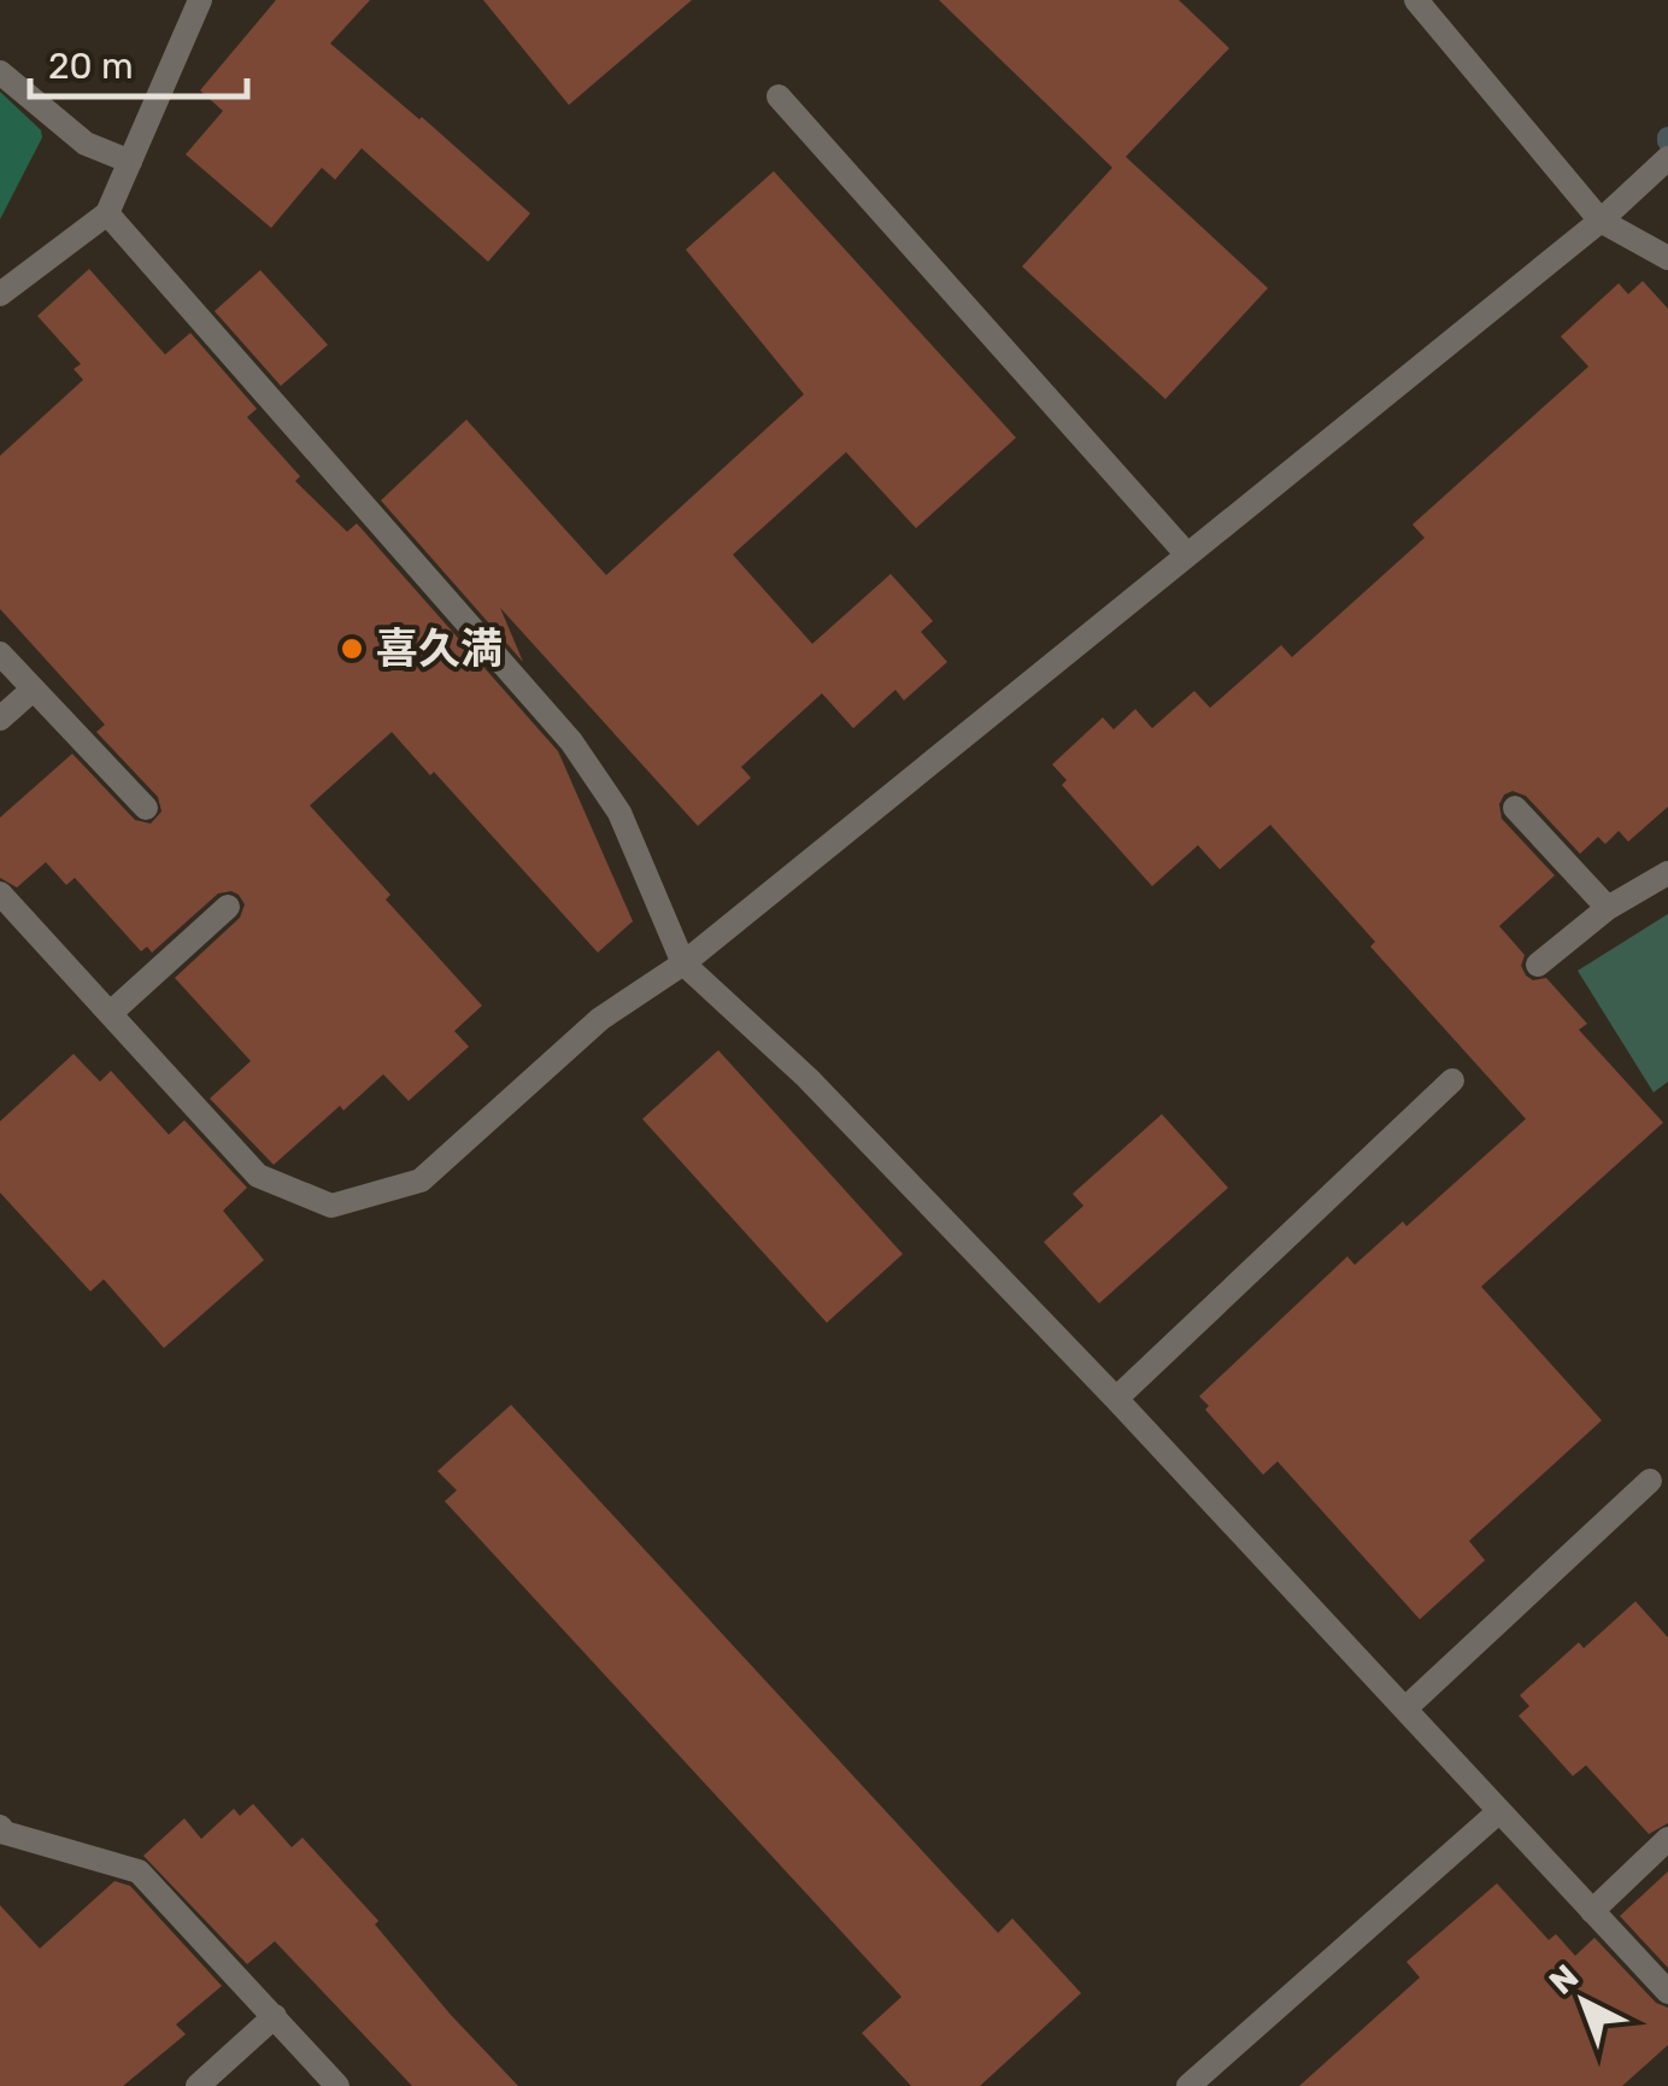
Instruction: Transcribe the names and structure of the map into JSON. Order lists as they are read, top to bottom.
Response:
{
  "places": ["喜久満"],
  "scale_bar": "20 m",
  "north": "top left"
}
